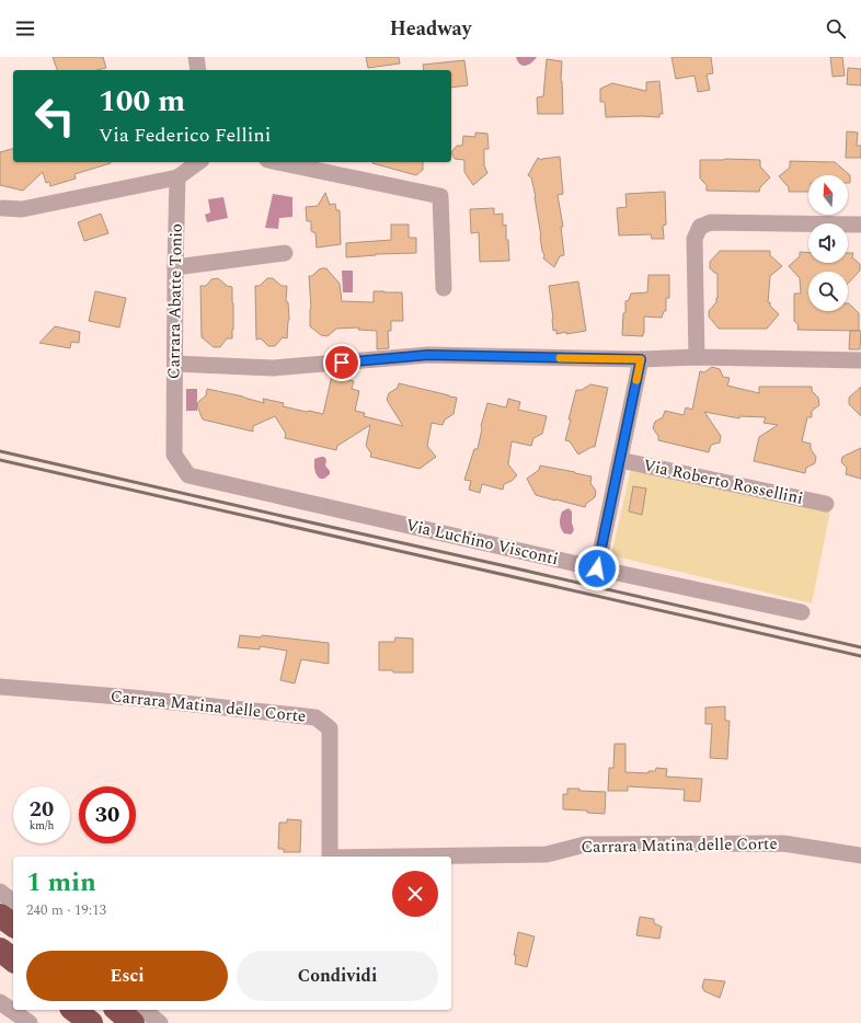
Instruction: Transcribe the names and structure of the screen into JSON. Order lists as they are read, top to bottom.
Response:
{
  "streets": {
    "street": [
      "Carrara Abatte Tonio",
      "Via Roberto Rossellini",
      "Via Luchino Visconti",
      "Carrara Matina delle Corte"
    ]
  },
  "crossings": [
    ["Carrara Abatte Tonio", "Via Luchino Visconti"],
    ["Via Roberto Rossellini", "Via Luchino Visconti"]
  ],
  "north": "top",
  "page": {
    "header": "Headway",
    "turn": ["100 m", "Via Federico Fellini"],
    "speed": "20 km/h",
    "limit": "30",
    "heading": ["1 min", "240 m · 19:13"],
    "buttons": ["Esci", "Condividi"]
  }
}
